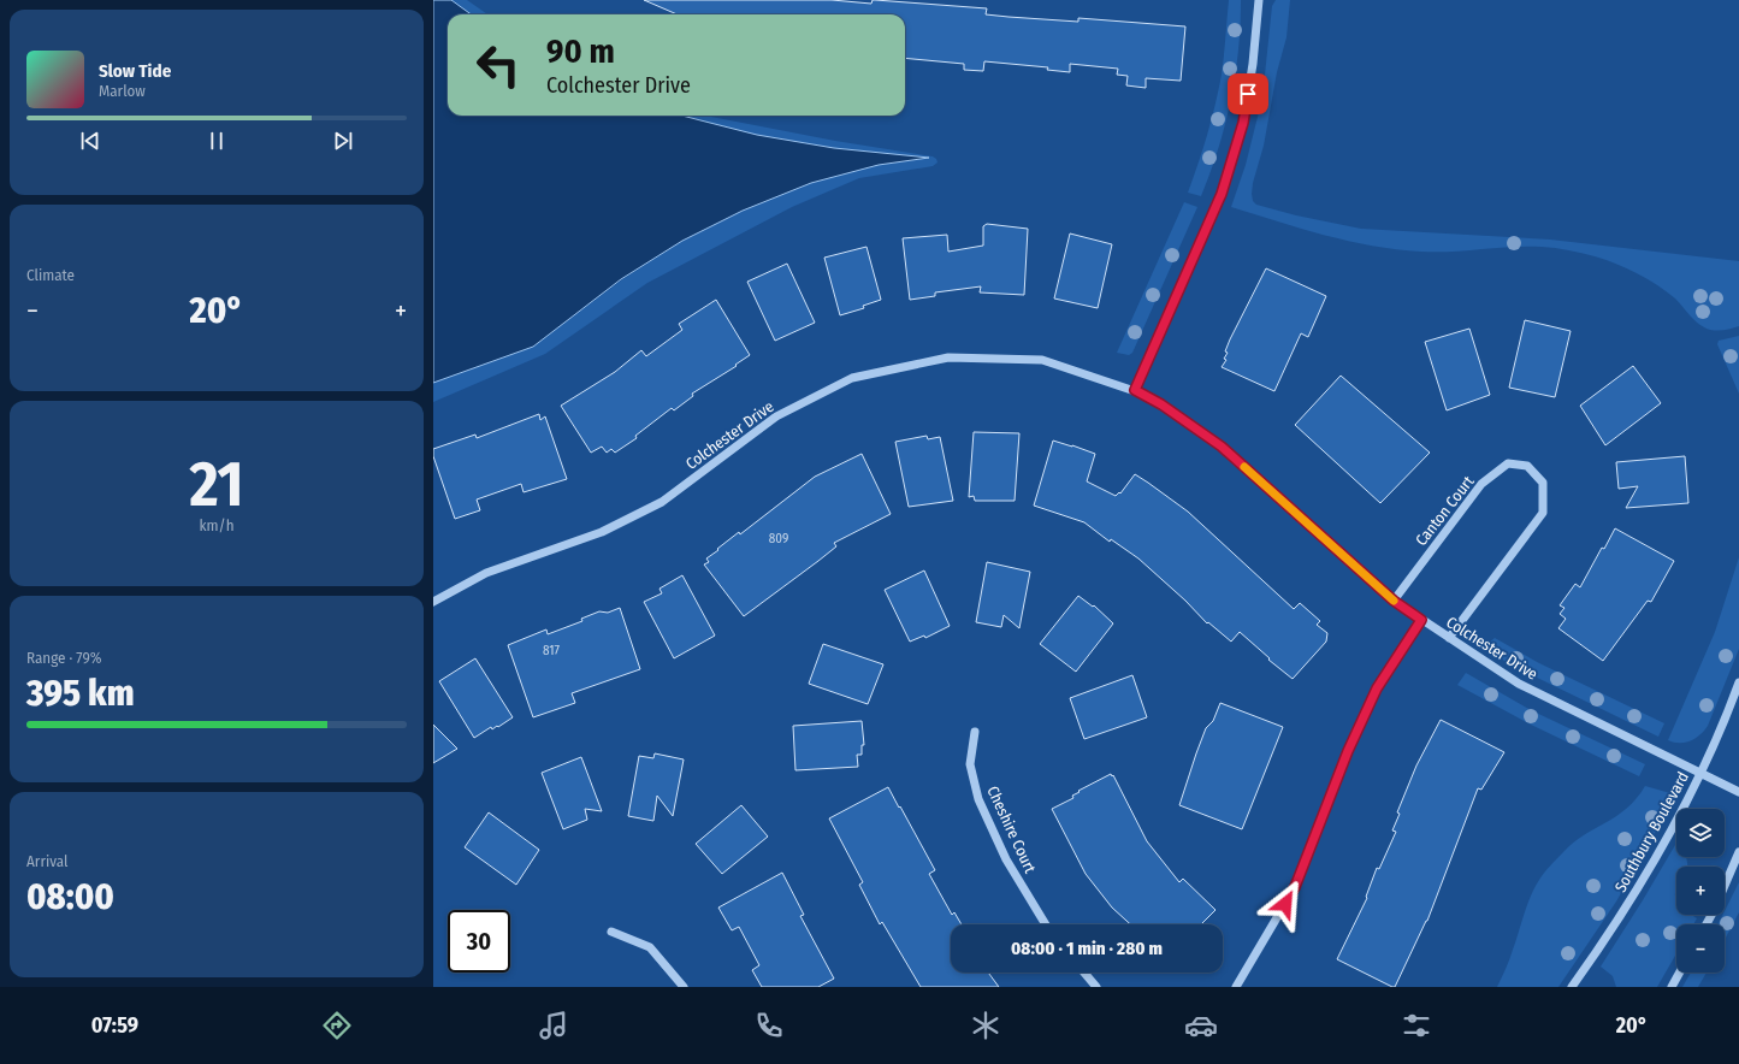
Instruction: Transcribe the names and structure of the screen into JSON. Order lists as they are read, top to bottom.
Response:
{
  "streets": {
    "street": [
      "Colchester Drive",
      "Canton Court",
      "Cheshire Court",
      "Southbury Boulevard"
    ]
  },
  "crossings": [
    ["Colchester Drive", "Canton Court"],
    ["Colchester Drive", "Southbury Boulevard"]
  ],
  "house_numbers": ["809", "817"],
  "page": {
    "turn": ["90 m", "Colchester Drive"],
    "song": ["Slow Tide", "Marlow"],
    "tile": [
      "Climate",
      ["21", "km/h"],
      ["Range · 79%", "395 km"],
      ["Arrival", "08:00"]
    ],
    "heat": ["−", "20°", "+"],
    "map_buttons": ["+", "−"],
    "limit": "30",
    "trip": "08:00 · 1 min · 280 m",
    "tabs": ["07:59", "20°"]
  }
}
